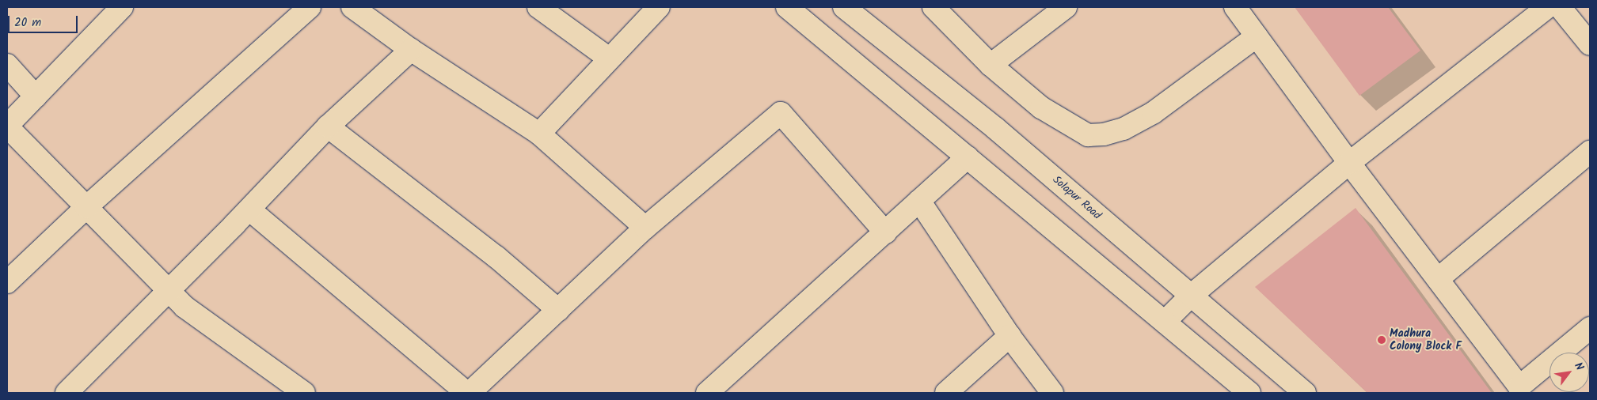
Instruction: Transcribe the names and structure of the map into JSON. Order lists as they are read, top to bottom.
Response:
{
  "streets": {
    "street": ["Solapur Road"]
  },
  "places": ["Madhura Colony Block F"],
  "scale_bar": "20 m",
  "north": "top right"
}
